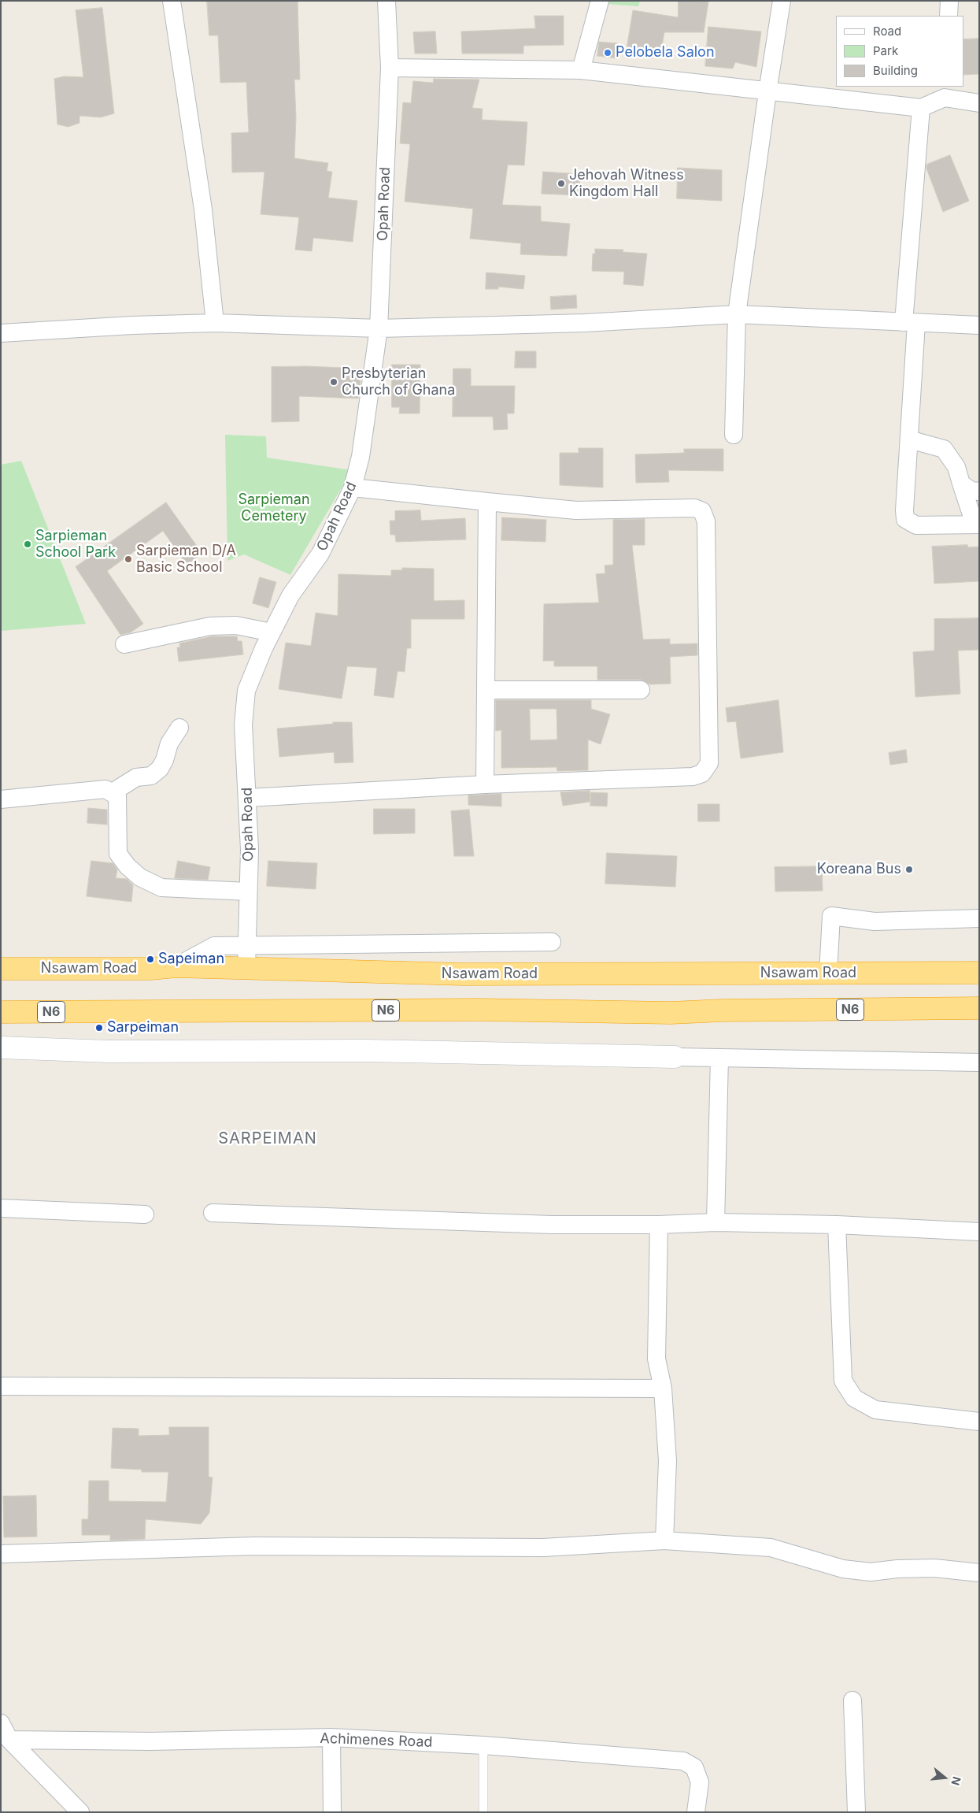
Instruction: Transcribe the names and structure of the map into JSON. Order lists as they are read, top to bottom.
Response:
{
  "streets": {
    "highway": ["Nsawam Road", "N6"],
    "street": ["Opah Road", "Achimenes Road"]
  },
  "crossings": [
    ["Opah Road", "Nsawam Road"]
  ],
  "districts": ["SARPEIMAN"],
  "parks": ["Sarpieman Cemetery"],
  "places": [
    "Pelobela Salon",
    "Jehovah Witness Kingdom Hall",
    "Presbyterian Church of Ghana",
    "Sarpieman School Park",
    "Sarpieman D/A Basic School",
    "Koreana Bus",
    "Sapeiman",
    "Sarpeiman"
  ],
  "legend": ["Road", "Park", "Building"],
  "north": "right"
}
